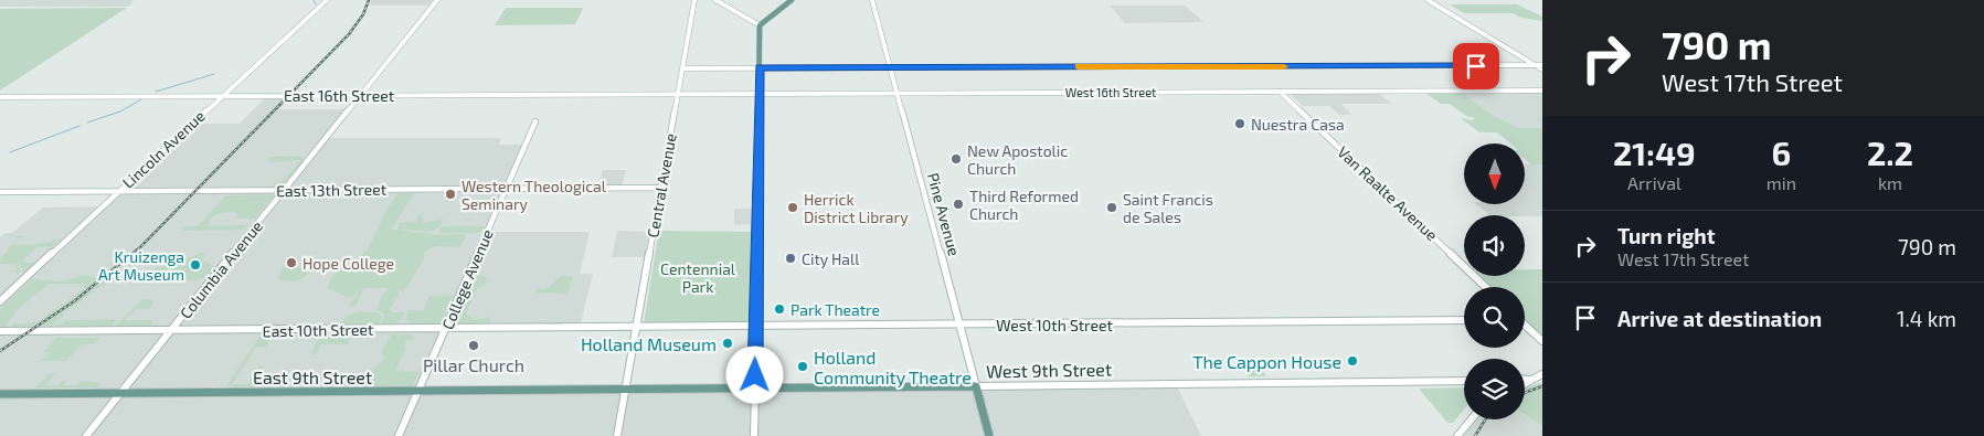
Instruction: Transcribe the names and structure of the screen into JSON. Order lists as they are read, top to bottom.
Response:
{
  "streets": {
    "main road": ["Pine Avenue", "West 9th Street", "East 9th Street"],
    "street": [
      "West 16th Street",
      "East 16th Street",
      "Lincoln Avenue",
      "Central Avenue",
      "East 13th Street",
      "Van Raalte Avenue",
      "Columbia Avenue",
      "College Avenue",
      "West 10th Street",
      "East 10th Street"
    ]
  },
  "crossings": [
    ["West 16th Street", "East 16th Street"],
    ["West 16th Street", "Central Avenue"],
    ["West 16th Street", "Van Raalte Avenue"],
    ["West 16th Street", "Pine Avenue"],
    ["East 16th Street", "Lincoln Avenue"],
    ["East 16th Street", "Central Avenue"],
    ["East 16th Street", "Columbia Avenue"],
    ["Lincoln Avenue", "East 13th Street"],
    ["Central Avenue", "East 13th Street"],
    ["Central Avenue", "West 10th Street"],
    ["Central Avenue", "East 10th Street"],
    ["Central Avenue", "West 9th Street"],
    ["Central Avenue", "East 9th Street"],
    ["East 13th Street", "Columbia Avenue"],
    ["East 13th Street", "College Avenue"],
    ["Pine Avenue", "West 10th Street"],
    ["Pine Avenue", "West 9th Street"],
    ["Columbia Avenue", "East 10th Street"],
    ["Columbia Avenue", "East 9th Street"],
    ["College Avenue", "East 10th Street"],
    ["College Avenue", "East 9th Street"],
    ["West 10th Street", "East 10th Street"],
    ["West 9th Street", "East 9th Street"]
  ],
  "parks": ["Centennial Park"],
  "places": [
    "Nuestra Casa",
    "New Apostolic Church",
    "Western Theological Seminary",
    "Third Reformed Church",
    "Herrick District Library",
    "Saint Francis de Sales",
    "City Hall",
    "Hope College",
    "Kruizenga Art Museum",
    "Park Theatre",
    "Holland Museum",
    "Pillar Church",
    "The Cappon House",
    "Holland Community Theatre"
  ],
  "north": "bottom",
  "page": {
    "turn": ["790 m", "West 17th Street"],
    "eta": [
      "21:49",
      "Arrival",
      "6",
      "min",
      "2.2",
      "km"
    ],
    "list": [
      {
        "name": "Turn right",
        "note": "West 17th Street",
        "value": "790 m"
      },
      {
        "name": "Arrive at destination",
        "value": "1.4 km"
      }
    ]
  }
}
